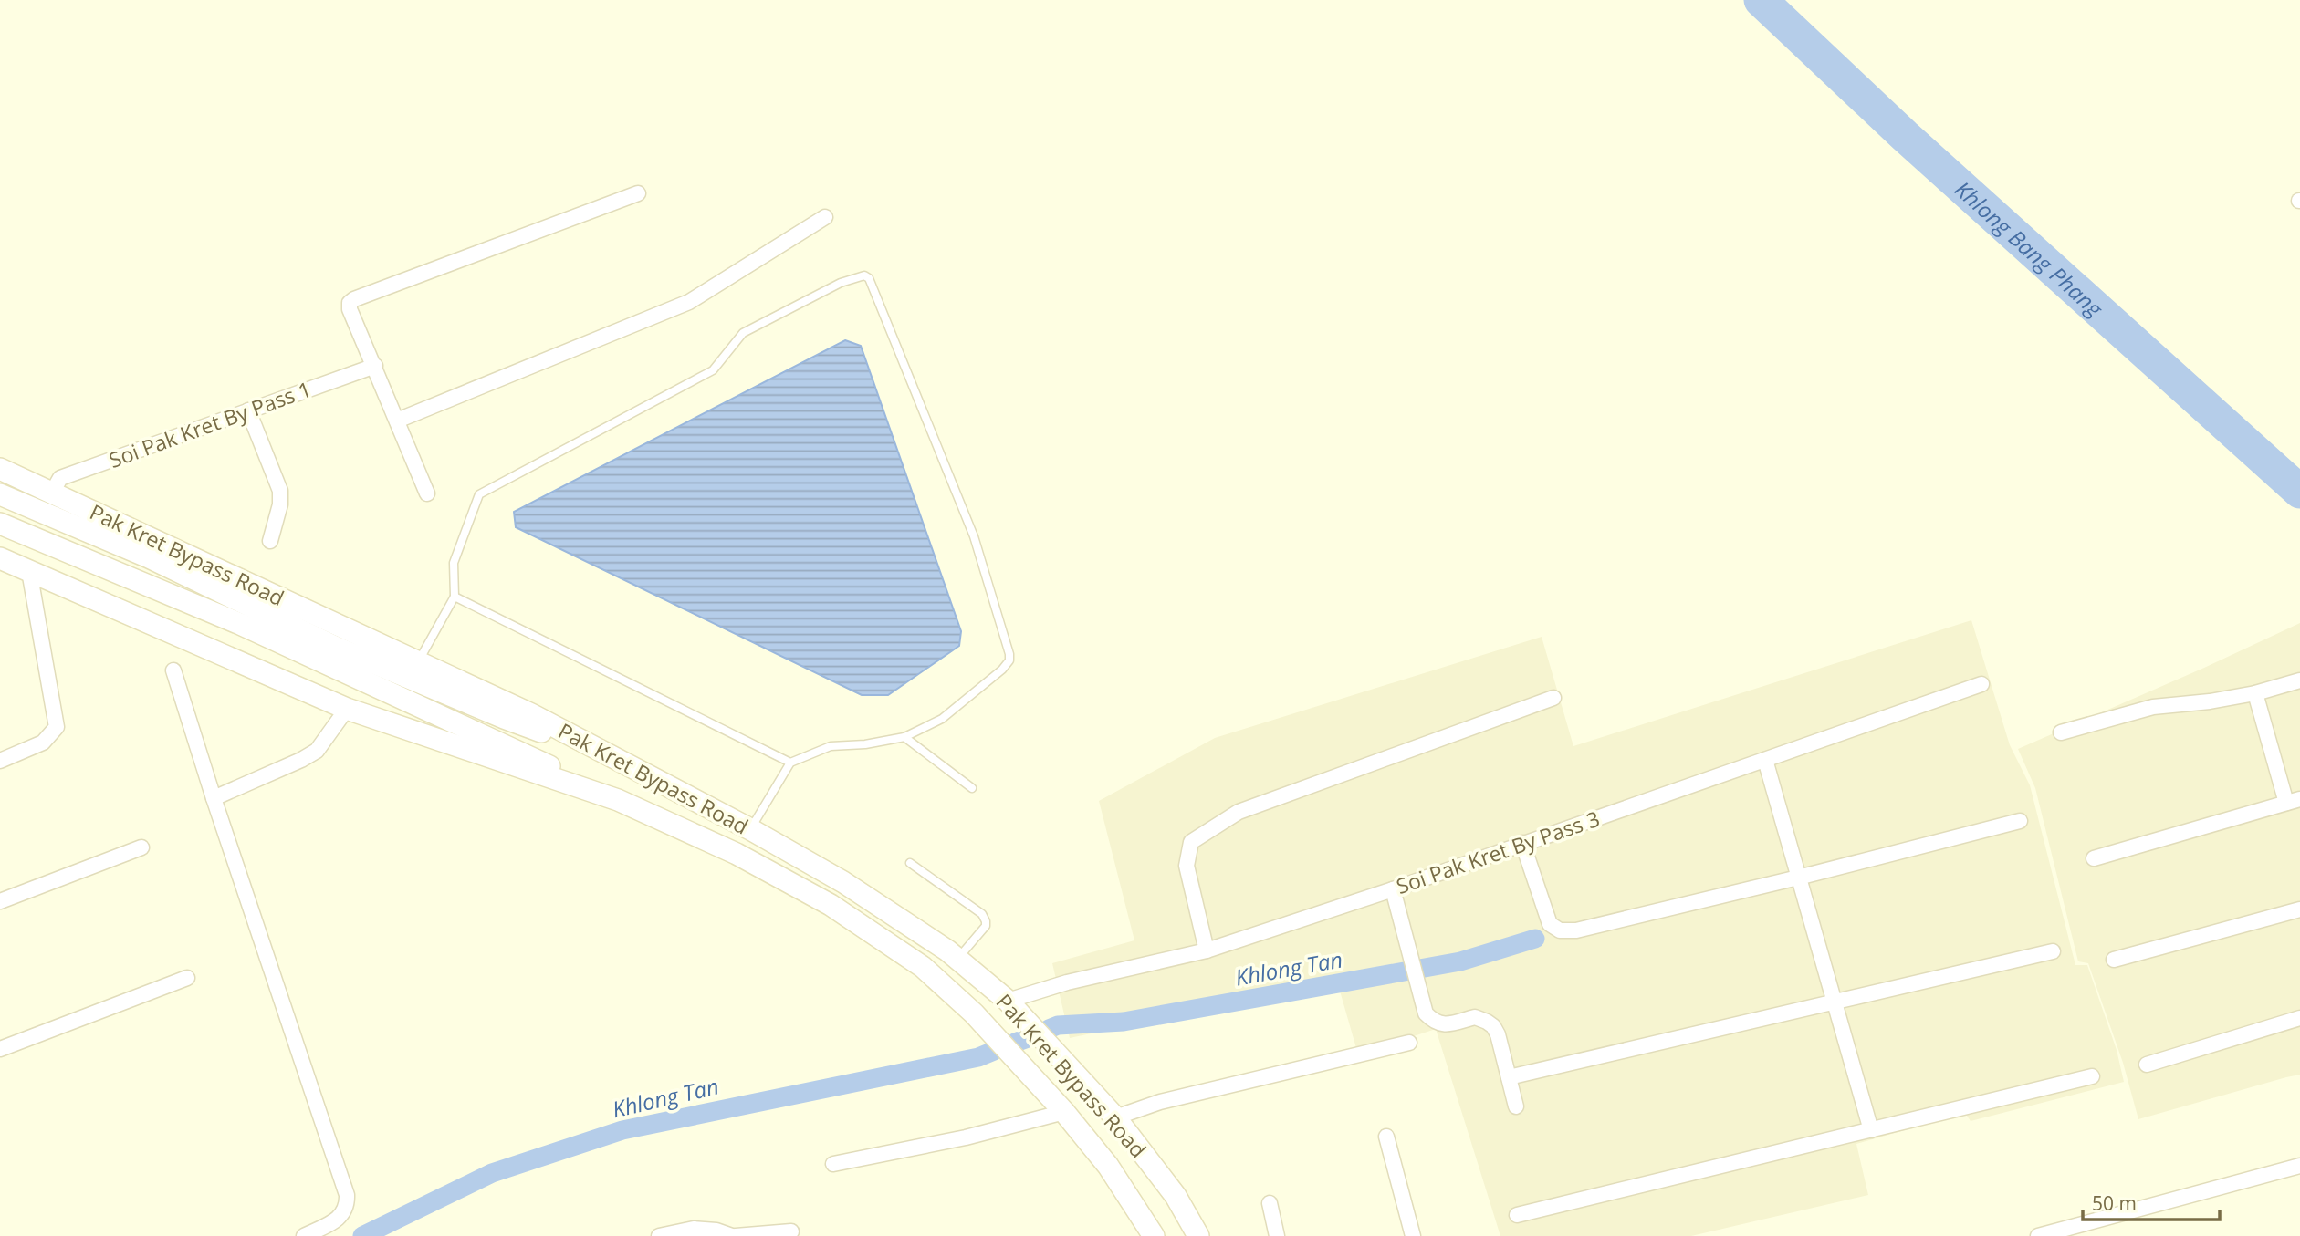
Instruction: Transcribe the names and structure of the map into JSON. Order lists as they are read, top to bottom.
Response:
{
  "streets": {
    "main road": ["Pak Kret Bypass Road"],
    "street": ["Soi Pak Kret By Pass 1", "Soi Pak Kret By Pass 3"]
  },
  "crossings": [
    ["Soi Pak Kret By Pass 1", "Pak Kret Bypass Road"],
    ["Pak Kret Bypass Road", "Soi Pak Kret By Pass 3"]
  ],
  "water": ["Khlong Bang Phang", "Khlong Tan"],
  "scale_bar": "50 m"
}
